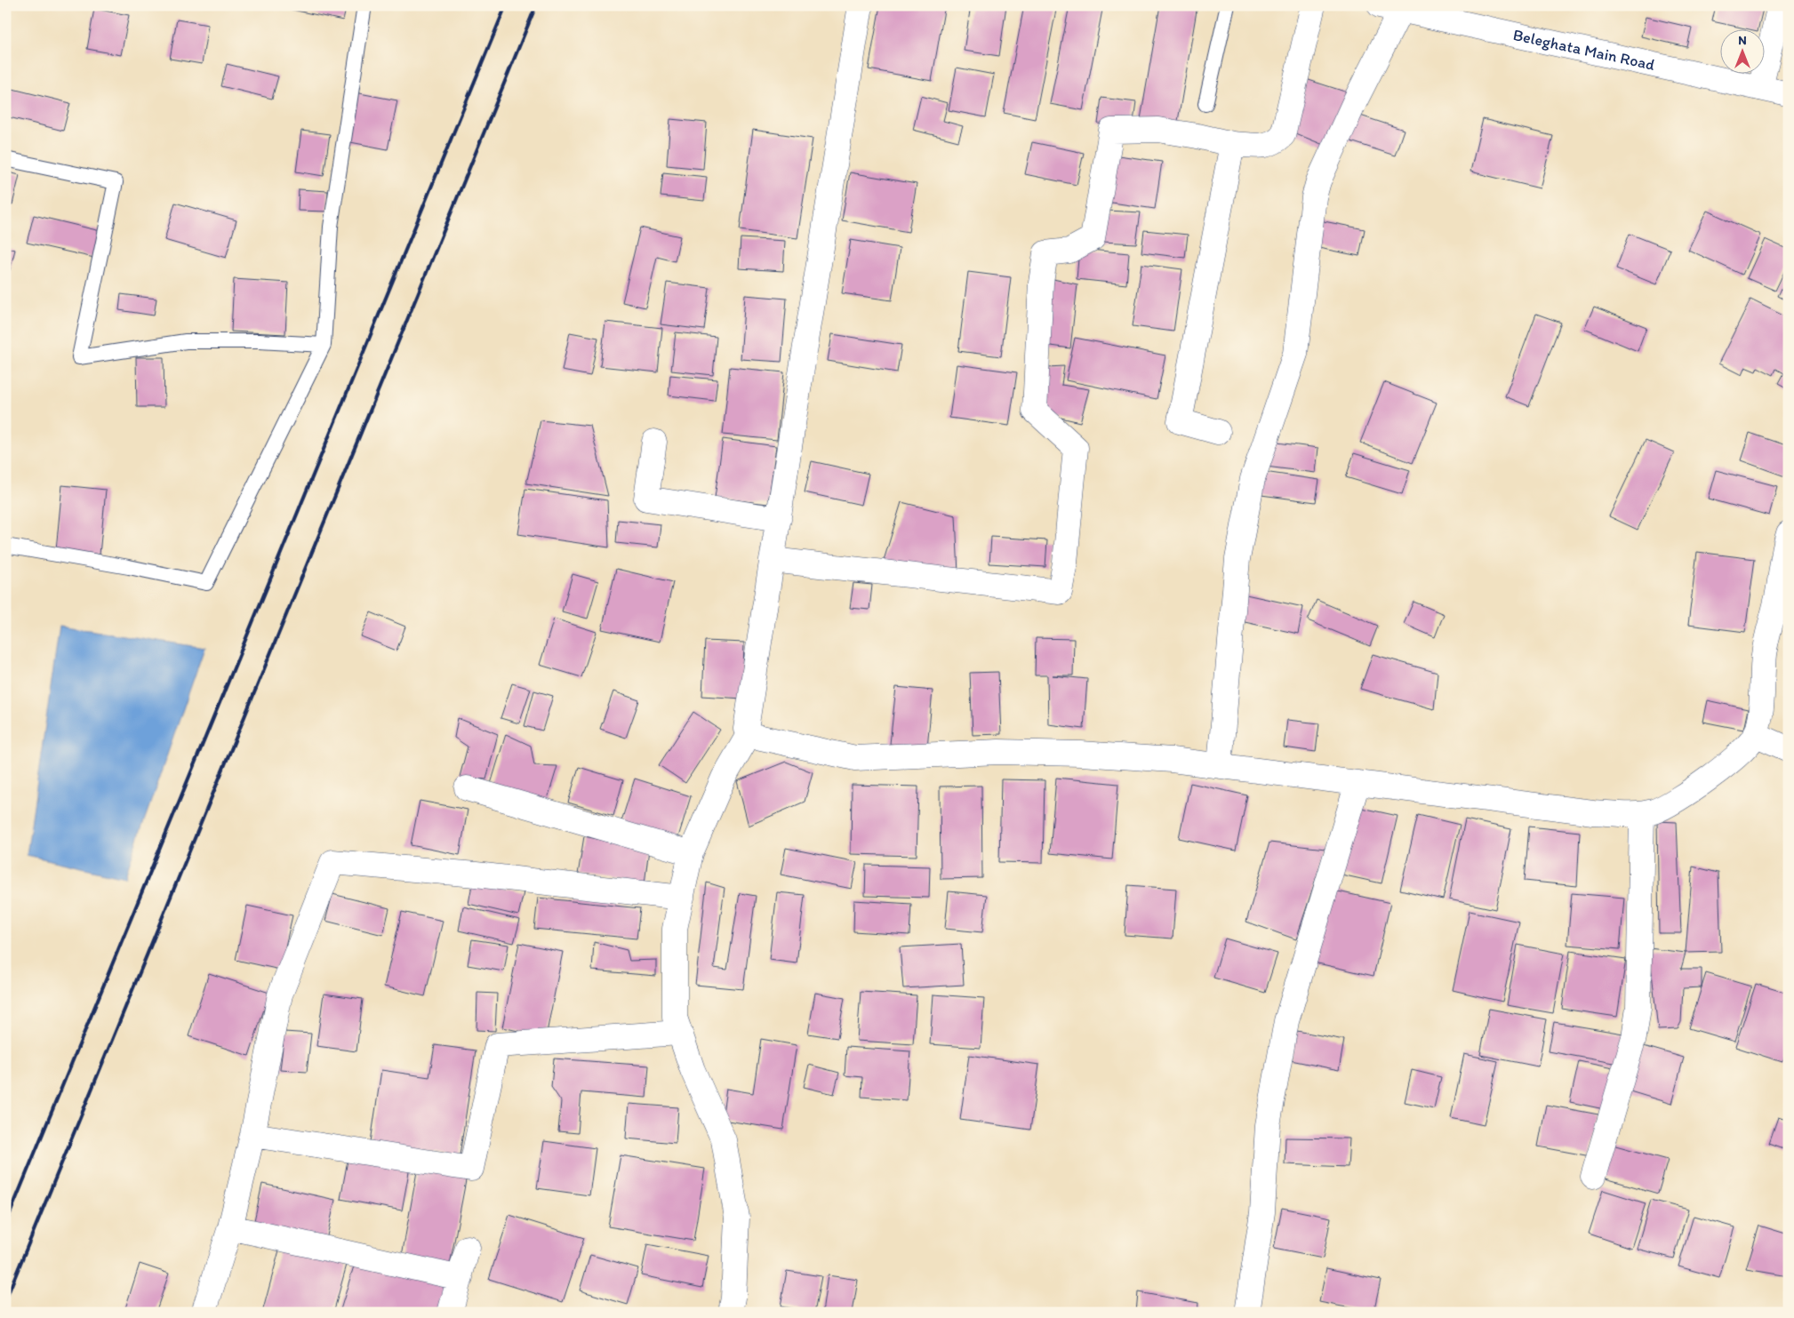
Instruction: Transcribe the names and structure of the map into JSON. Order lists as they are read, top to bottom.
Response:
{
  "streets": {
    "street": ["Beleghata Main Road"]
  },
  "north": "top"
}
